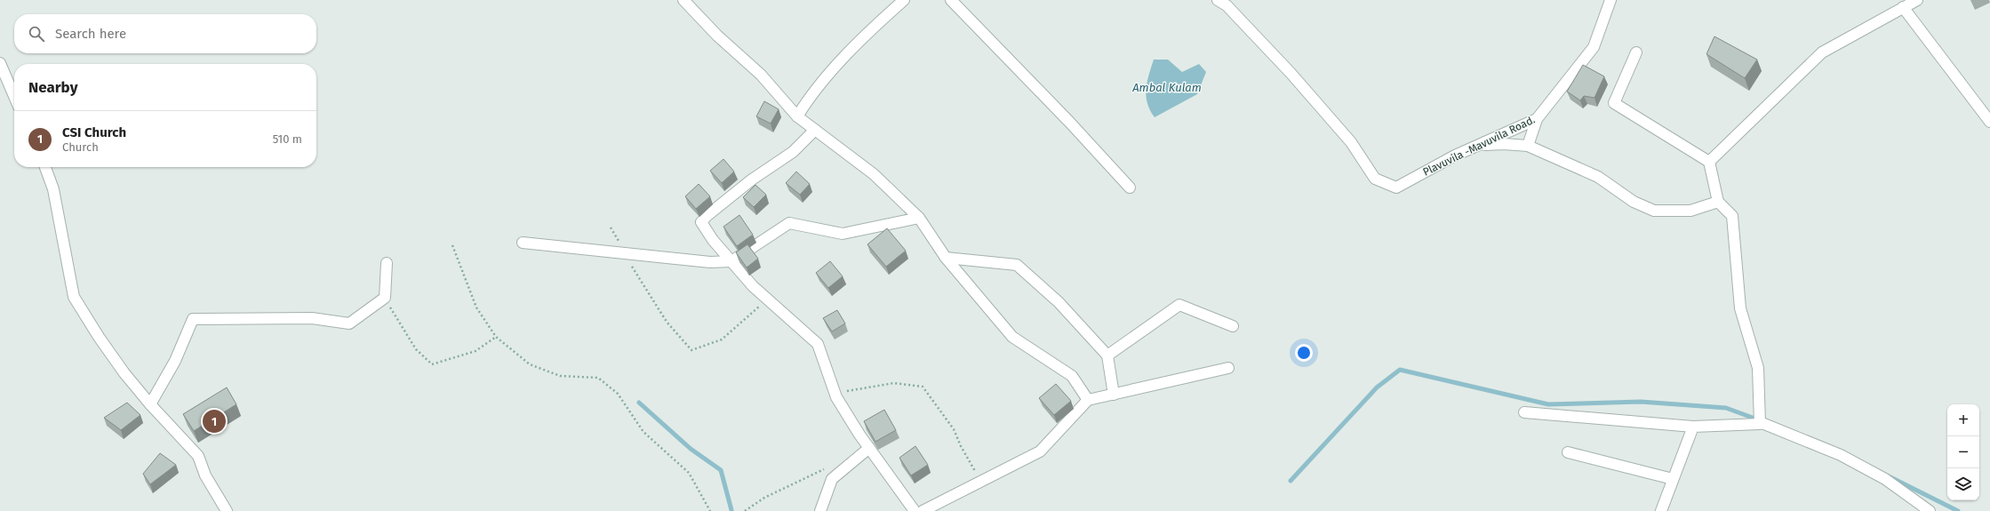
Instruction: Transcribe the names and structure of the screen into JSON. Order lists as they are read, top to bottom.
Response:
{
  "streets": {
    "street": ["Plavuvila -Mavuvila Road."]
  },
  "water": ["Ambal Kulam"],
  "page": {
    "search": "Search here",
    "heading": "Nearby",
    "list": [
      {
        "mark": "1",
        "name": "CSI Church",
        "note": "Church",
        "value": "510 m"
      }
    ],
    "map_buttons": ["+", "−"],
    "pins": "1"
  }
}
